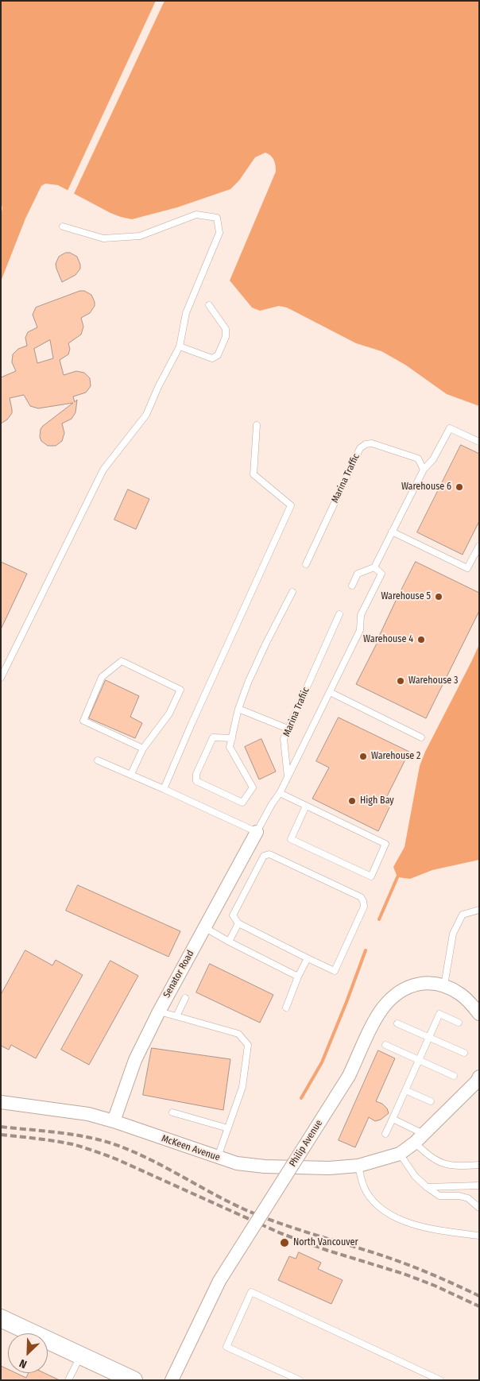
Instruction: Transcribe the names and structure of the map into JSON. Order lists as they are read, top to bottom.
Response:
{
  "streets": {
    "street": ["Senator Road", "Philip Avenue", "McKeen Avenue"],
    "lane": ["Marina Traffic", "Marina Trafiic"]
  },
  "crossings": [
    ["Senator Road", "McKeen Avenue"]
  ],
  "places": [
    "Warehouse 6",
    "Warehouse 5",
    "Warehouse 4",
    "Warehouse 3",
    "Warehouse 2",
    "High Bay",
    "North Vancouver"
  ],
  "north": "bottom left"
}
